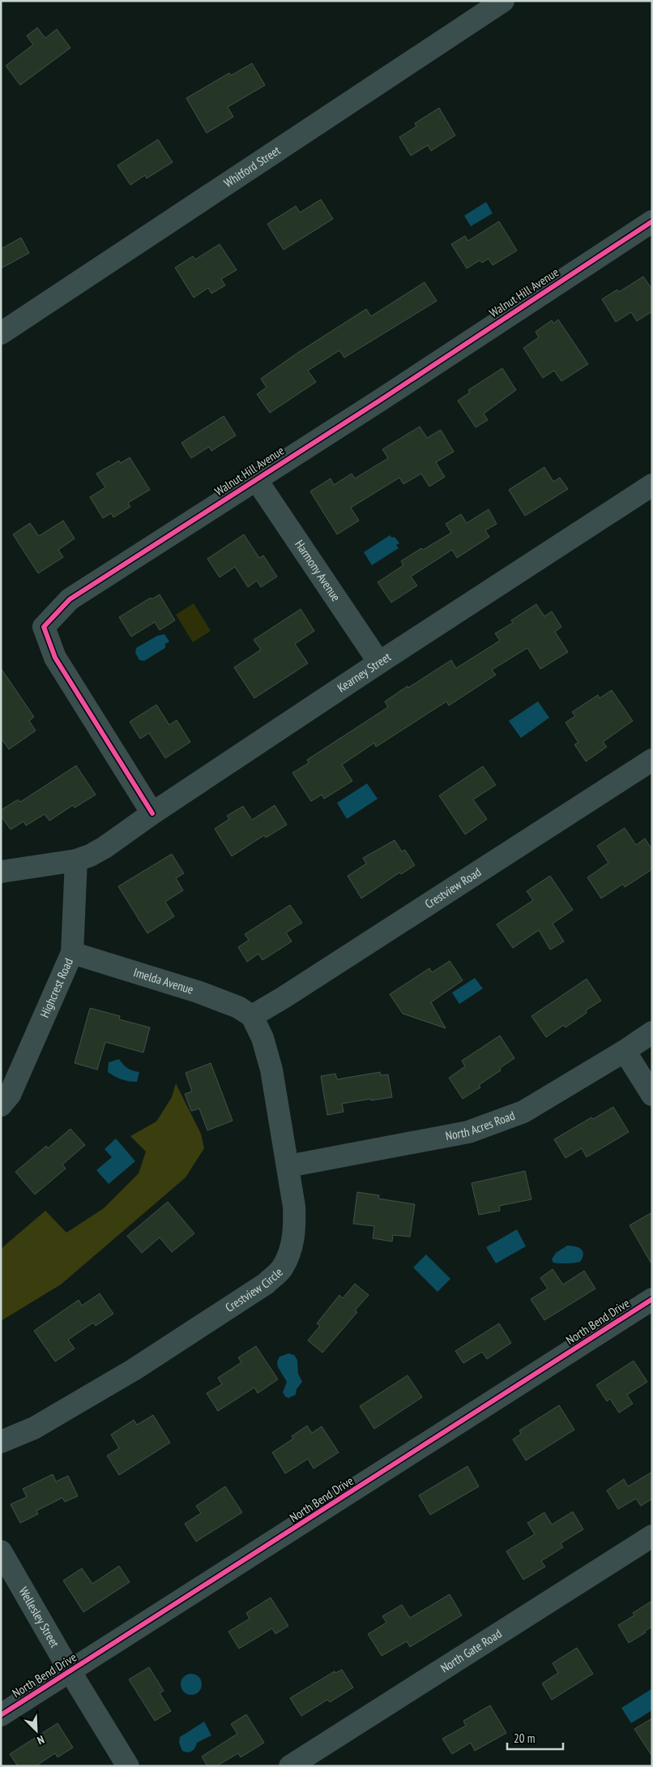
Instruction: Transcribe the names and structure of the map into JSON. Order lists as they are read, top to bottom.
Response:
{
  "streets": {
    "street": [
      "Whitford Street",
      "Walnut Hill Avenue",
      "Harmony Avenue",
      "Kearney Street",
      "Crestview Road",
      "Imelda Avenue",
      "Highcrest Road",
      "North Acres Road",
      "Crestview Circle",
      "North Bend Drive",
      "Wellesley Street",
      "North Gate Road"
    ]
  },
  "crossings": [
    ["Walnut Hill Avenue", "Harmony Avenue"],
    ["Walnut Hill Avenue", "Kearney Street"],
    ["Harmony Avenue", "Kearney Street"],
    ["Kearney Street", "Highcrest Road"],
    ["Crestview Road", "Imelda Avenue"],
    ["Crestview Road", "Crestview Circle"],
    ["Imelda Avenue", "Highcrest Road"],
    ["Imelda Avenue", "Crestview Circle"],
    ["North Acres Road", "Crestview Circle"],
    ["North Bend Drive", "Wellesley Street"]
  ],
  "scale_bar": "20 m",
  "north": "bottom right"
}
